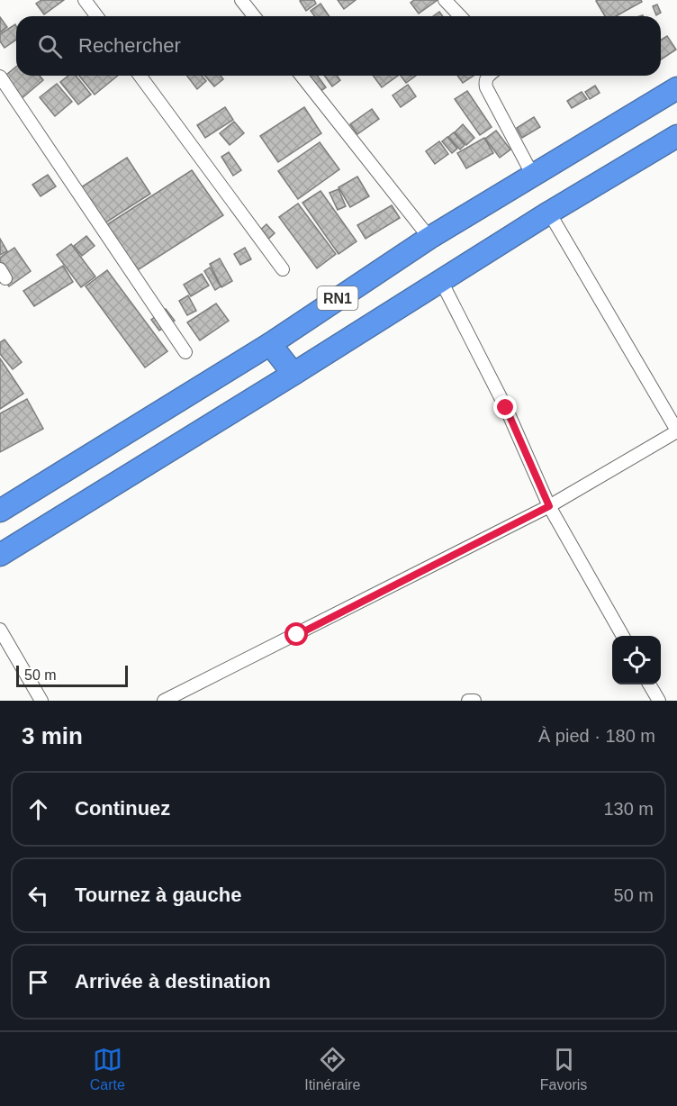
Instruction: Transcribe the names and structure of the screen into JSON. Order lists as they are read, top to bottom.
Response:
{
  "streets": {
    "highway": ["RN1"]
  },
  "scale_bar": "50 m",
  "page": {
    "search": "Rechercher",
    "scale": "50 m",
    "heading": ["3 min", "À pied · 180 m"],
    "list": [
      ["Continuez", "130 m"],
      ["Tournez à gauche", "50 m"],
      "Arrivée à destination"
    ],
    "nav": ["Carte", "Itinéraire", "Favoris"]
  }
}
